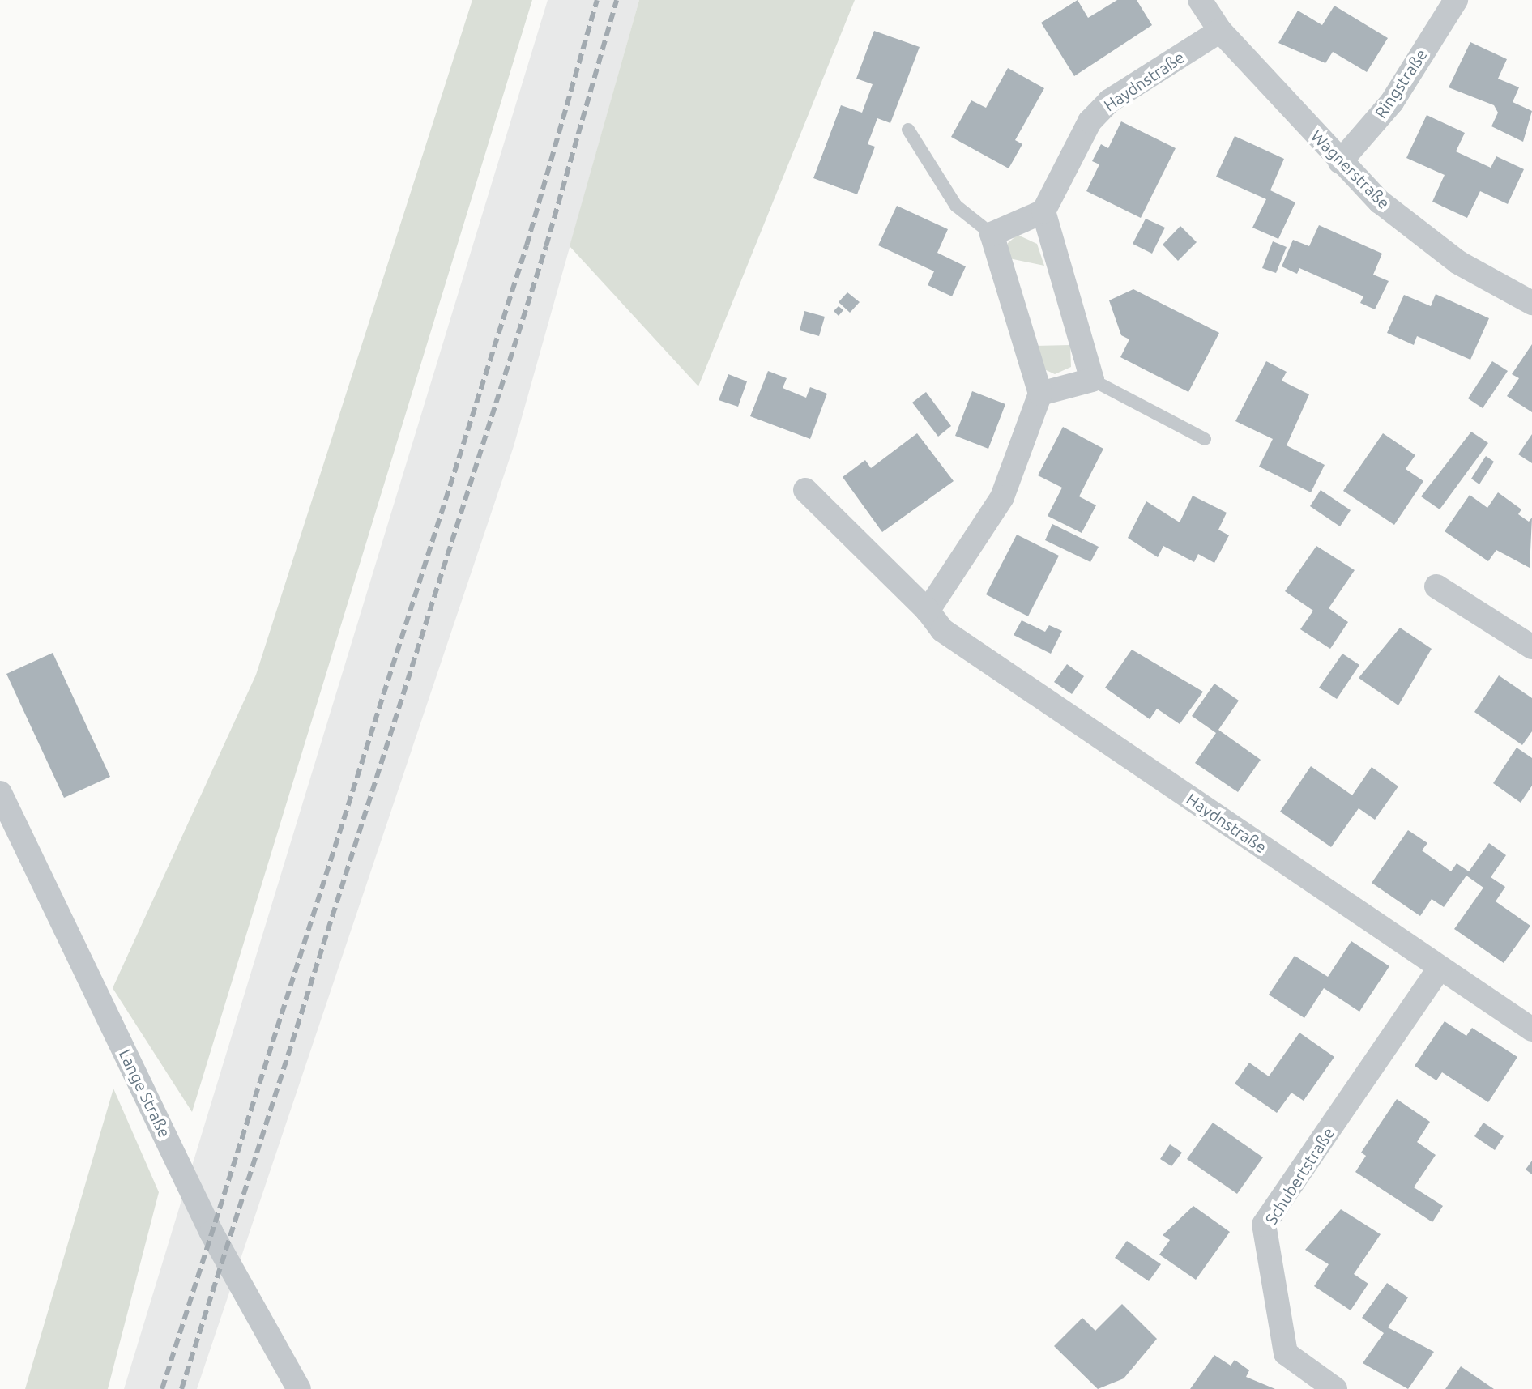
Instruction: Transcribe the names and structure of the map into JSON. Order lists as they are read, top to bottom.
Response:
{
  "streets": {
    "street": [
      "Haydnstraße",
      "Ringstraße",
      "Wagnerstraße",
      "Lange Straße",
      "Schubertstraße"
    ]
  },
  "crossings": [
    ["Haydnstraße", "Wagnerstraße"],
    ["Haydnstraße", "Schubertstraße"],
    ["Ringstraße", "Wagnerstraße"]
  ]
}
